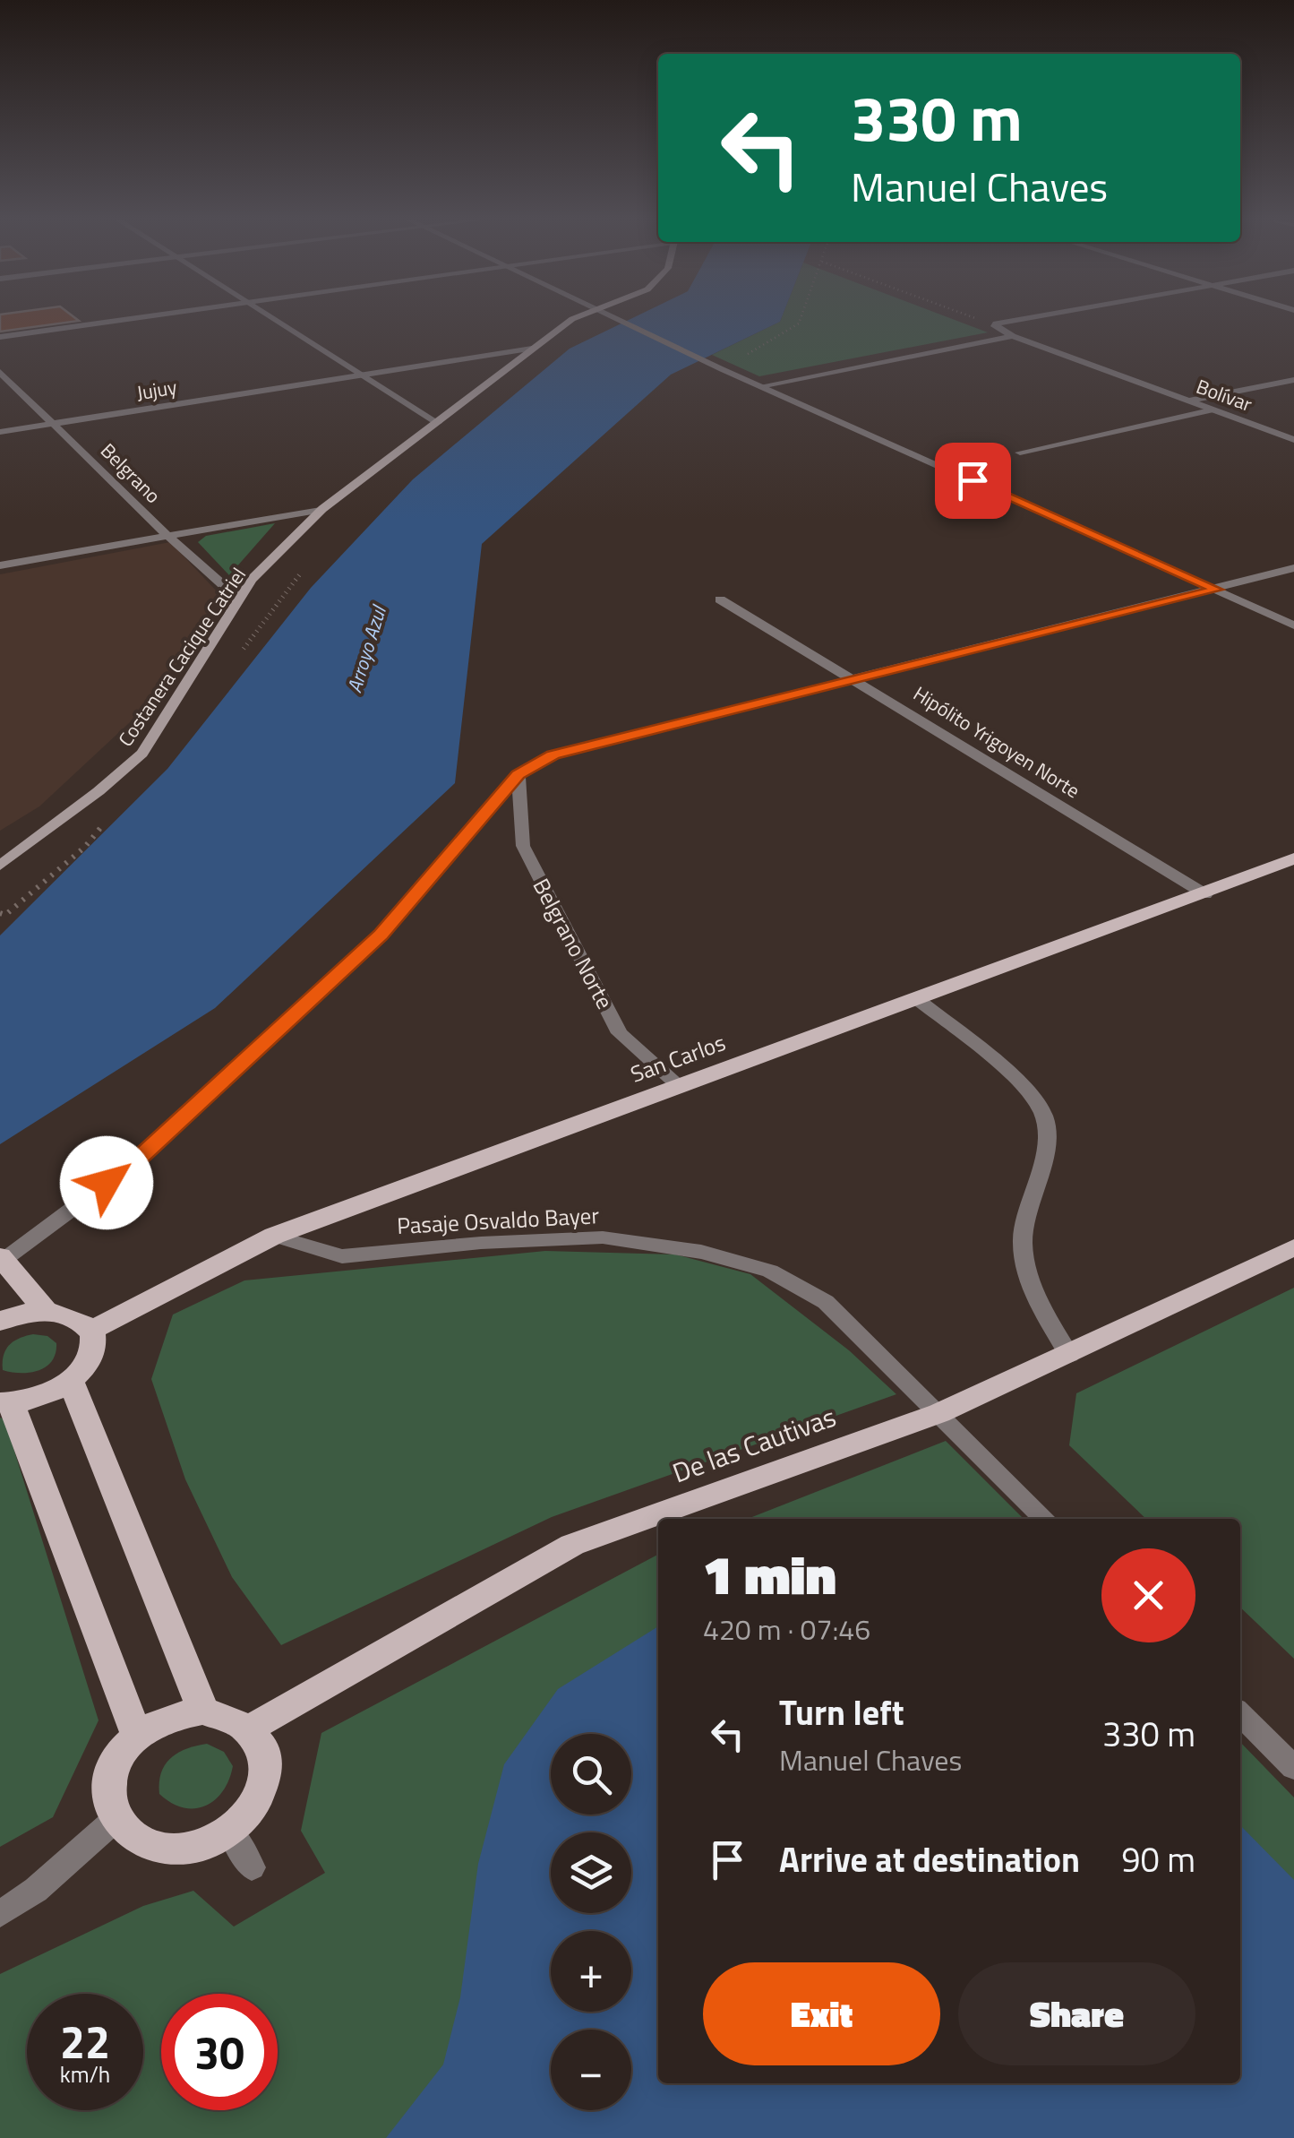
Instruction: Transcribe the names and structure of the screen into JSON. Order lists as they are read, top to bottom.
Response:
{
  "streets": {
    "main road": ["Costanera Cacique Catriel", "San Carlos", "De las Cautivas"],
    "street": [
      "Jujuy",
      "Bolívar",
      "Belgrano",
      "Hipólito Yrigoyen Norte",
      "Belgrano Norte",
      "Pasaje Osvaldo Bayer"
    ]
  },
  "crossings": [
    ["Jujuy", "Belgrano"],
    ["Jujuy", "Costanera Cacique Catriel"],
    ["Belgrano", "Costanera Cacique Catriel"],
    ["Hipólito Yrigoyen Norte", "San Carlos"],
    ["Belgrano Norte", "San Carlos"],
    ["San Carlos", "Pasaje Osvaldo Bayer"],
    ["Pasaje Osvaldo Bayer", "De las Cautivas"]
  ],
  "water": ["Arroyo Azul"],
  "page": {
    "turn": ["330 m", "Manuel Chaves"],
    "heading": ["1 min", "420 m · 07:46"],
    "list": [
      {
        "name": "Turn left",
        "note": "Manuel Chaves",
        "value": "330 m"
      },
      {
        "name": "Arrive at destination",
        "value": "90 m"
      }
    ],
    "map_buttons": ["+", "−"],
    "buttons": ["Exit", "Share"],
    "speed": "22 km/h",
    "limit": "30"
  }
}
